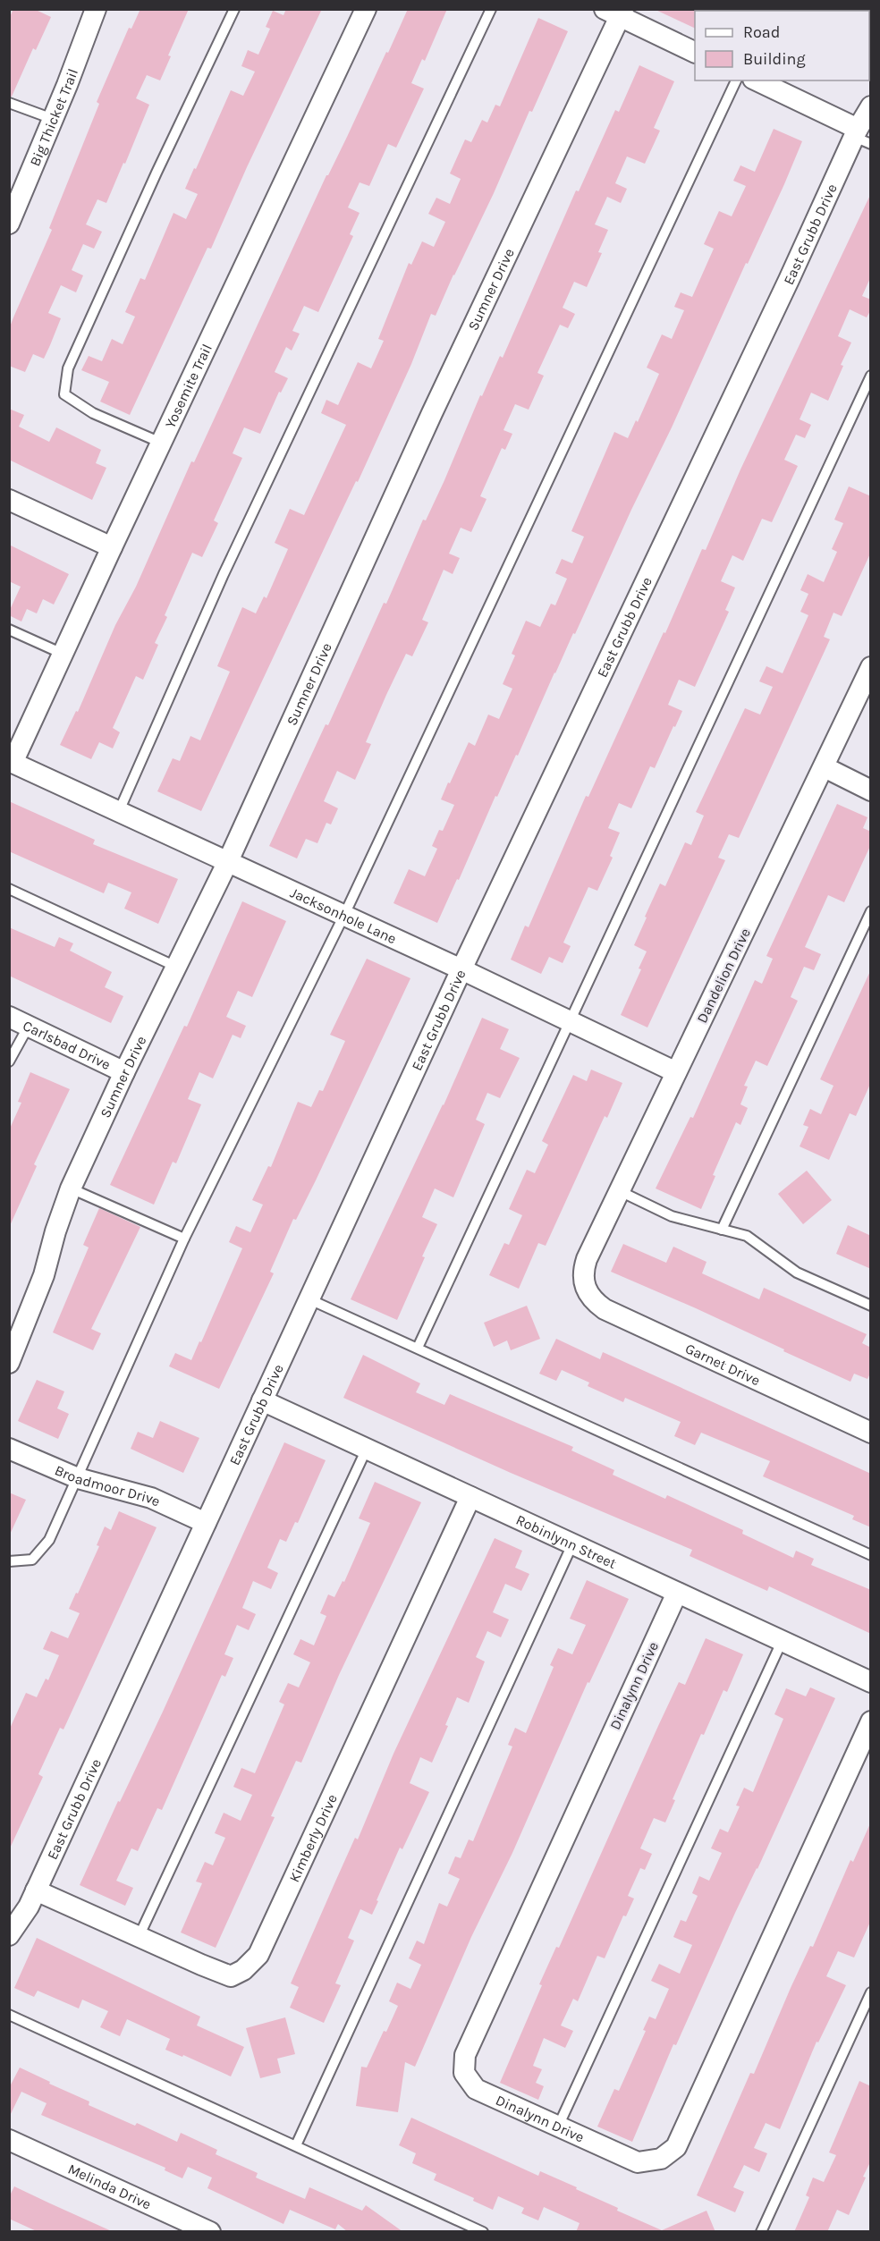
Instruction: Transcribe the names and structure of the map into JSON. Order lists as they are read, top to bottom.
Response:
{
  "streets": {
    "street": [
      "Big Thicket Trail",
      "East Grubb Drive",
      "Sumner Drive",
      "Yosemite Trail",
      "Jacksonhole Lane",
      "Dandelion Drive",
      "Carlsbad Drive",
      "Garnet Drive",
      "Broadmoor Drive",
      "Robinlynn Street",
      "Dinalynn Drive",
      "Kimberly Drive",
      "Melinda Drive"
    ]
  },
  "crossings": [
    ["East Grubb Drive", "Jacksonhole Lane"],
    ["East Grubb Drive", "Broadmoor Drive"],
    ["East Grubb Drive", "Robinlynn Street"],
    ["East Grubb Drive", "Kimberly Drive"],
    ["Sumner Drive", "Jacksonhole Lane"],
    ["Sumner Drive", "Carlsbad Drive"],
    ["Yosemite Trail", "Jacksonhole Lane"],
    ["Jacksonhole Lane", "Dandelion Drive"],
    ["Dandelion Drive", "Garnet Drive"],
    ["Robinlynn Street", "Dinalynn Drive"],
    ["Robinlynn Street", "Kimberly Drive"]
  ],
  "legend": ["Road", "Building"]
}
